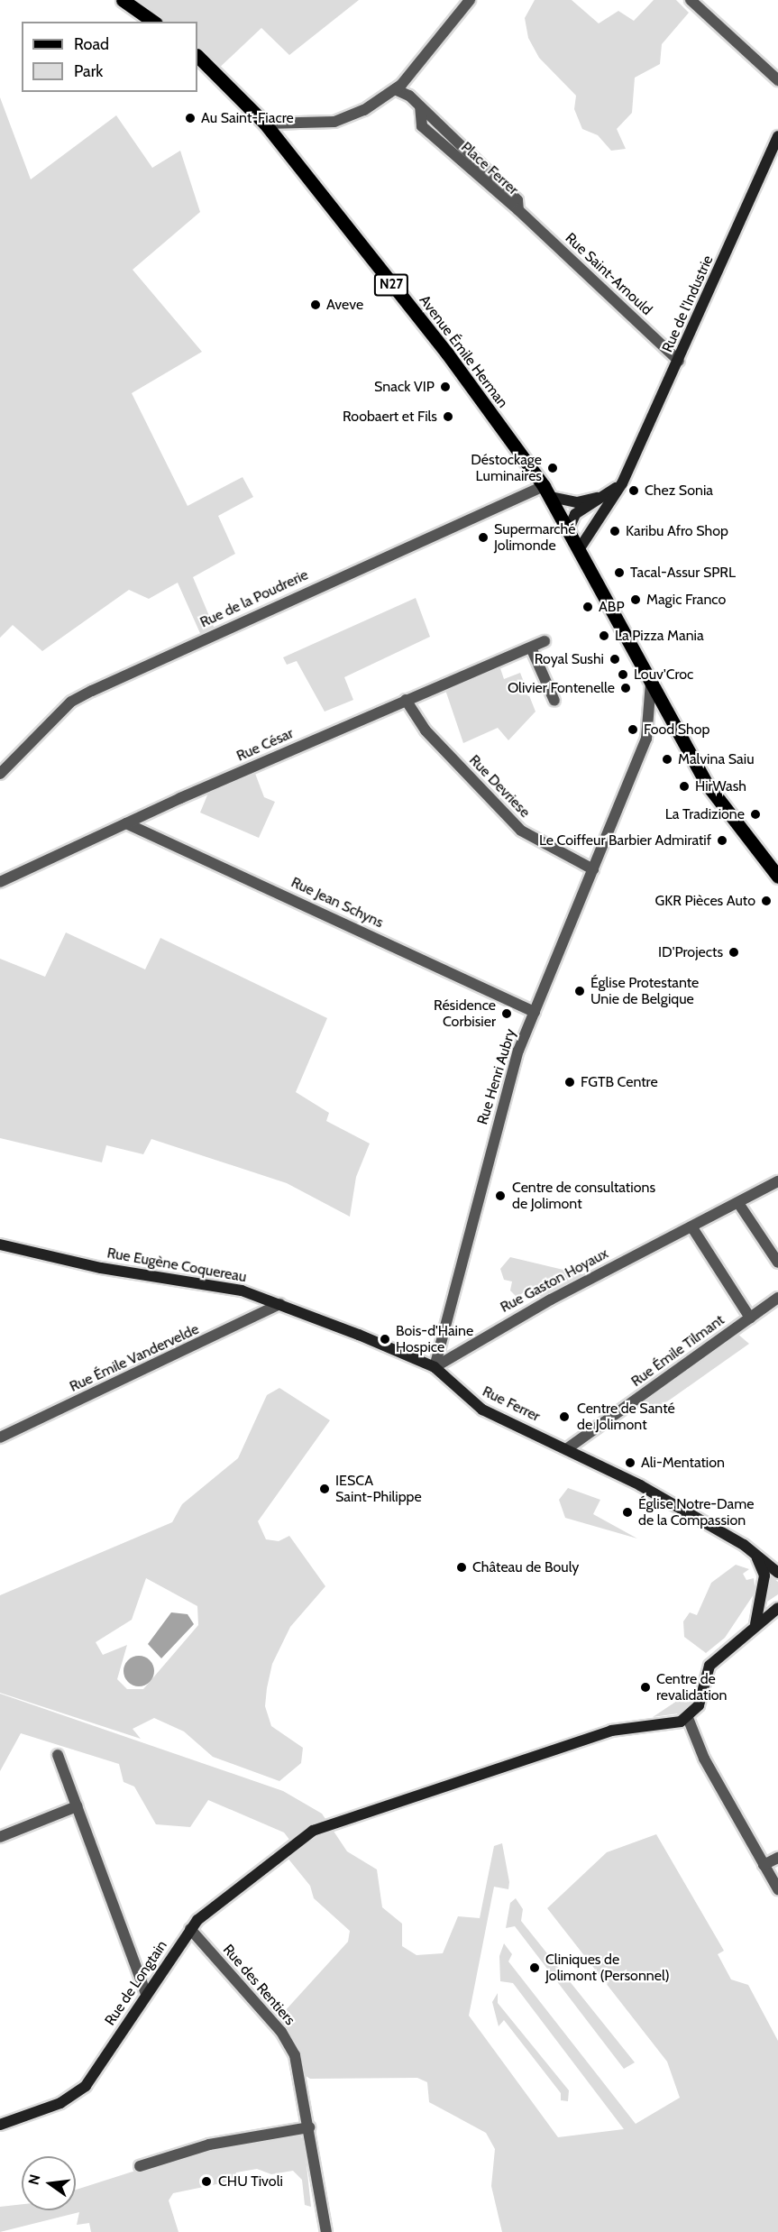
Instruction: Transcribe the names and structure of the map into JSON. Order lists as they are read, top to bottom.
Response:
{
  "streets": {
    "main road": ["N27", "Avenue Émile Herman"],
    "street": [
      "Place Ferrer",
      "Rue Saint-Arnould",
      "Rue de l'Industrie",
      "Rue de la Poudrerie",
      "Rue César",
      "Rue Devriese",
      "Rue Jean Schyns",
      "Rue Henri Aubry",
      "Rue Eugène Coquereau",
      "Rue Gaston Hoyaux",
      "Rue Émile Tilmant",
      "Rue Émile Vandervelde",
      "Rue Ferrer",
      "Rue de Longtain",
      "Rue des Rentiers"
    ]
  },
  "crossings": [
    ["Place Ferrer", "Rue Saint-Arnould"],
    ["Rue Saint-Arnould", "Rue de l'Industrie"],
    ["N27", "Rue de l'Industrie"],
    ["N27", "Avenue Émile Herman"],
    ["N27", "Rue Henri Aubry"],
    ["Avenue Émile Herman", "Rue de la Poudrerie"],
    ["Rue César", "Rue Devriese"],
    ["Rue César", "Rue Jean Schyns"],
    ["Rue Devriese", "Rue Henri Aubry"],
    ["Rue Jean Schyns", "Rue Henri Aubry"],
    ["Rue Henri Aubry", "Rue Eugène Coquereau"],
    ["Rue Henri Aubry", "Rue Gaston Hoyaux"],
    ["Rue Henri Aubry", "Rue Ferrer"],
    ["Rue Eugène Coquereau", "Rue Gaston Hoyaux"],
    ["Rue Eugène Coquereau", "Rue Émile Vandervelde"],
    ["Rue Eugène Coquereau", "Rue Ferrer"],
    ["Rue Gaston Hoyaux", "Rue Ferrer"],
    ["Rue Émile Tilmant", "Rue Ferrer"],
    ["Rue de Longtain", "Rue des Rentiers"]
  ],
  "places": [
    "Au Saint-Fiacre",
    "Aveve",
    "Snack VIP",
    "Roobaert et Fils",
    "Déstockage Luminaires",
    "Chez Sonia",
    "Karibu Afro Shop",
    "Supermarché Jolimonde",
    "Tacal-Assur SPRL",
    "Magic Franco",
    "ABP",
    "La Pizza Mania",
    "Royal Sushi",
    "Louv'Croc",
    "Olivier Fontenelle",
    "Food Shop",
    "Malvina Saiu",
    "HirWash",
    "La Tradizione",
    "Le Coiffeur Barbier Admiratif",
    "GKR Pièces Auto",
    "ID'Projects",
    "Église Protestante Unie de Belgique",
    "Résidence Corbisier",
    "FGTB Centre",
    "Centre de consultations de Jolimont",
    "Bois-d'Haine Hospice",
    "Centre de Santé de Jolimont",
    "Ali-Mentation",
    "IESCA Saint-Philippe",
    "Église Notre-Dame de la Compassion",
    "Château de Bouly",
    "Centre de revalidation",
    "Cliniques de Jolimont (Personnel)",
    "CHU Tivoli"
  ],
  "legend": ["Road", "Park"],
  "north": "left"
}
